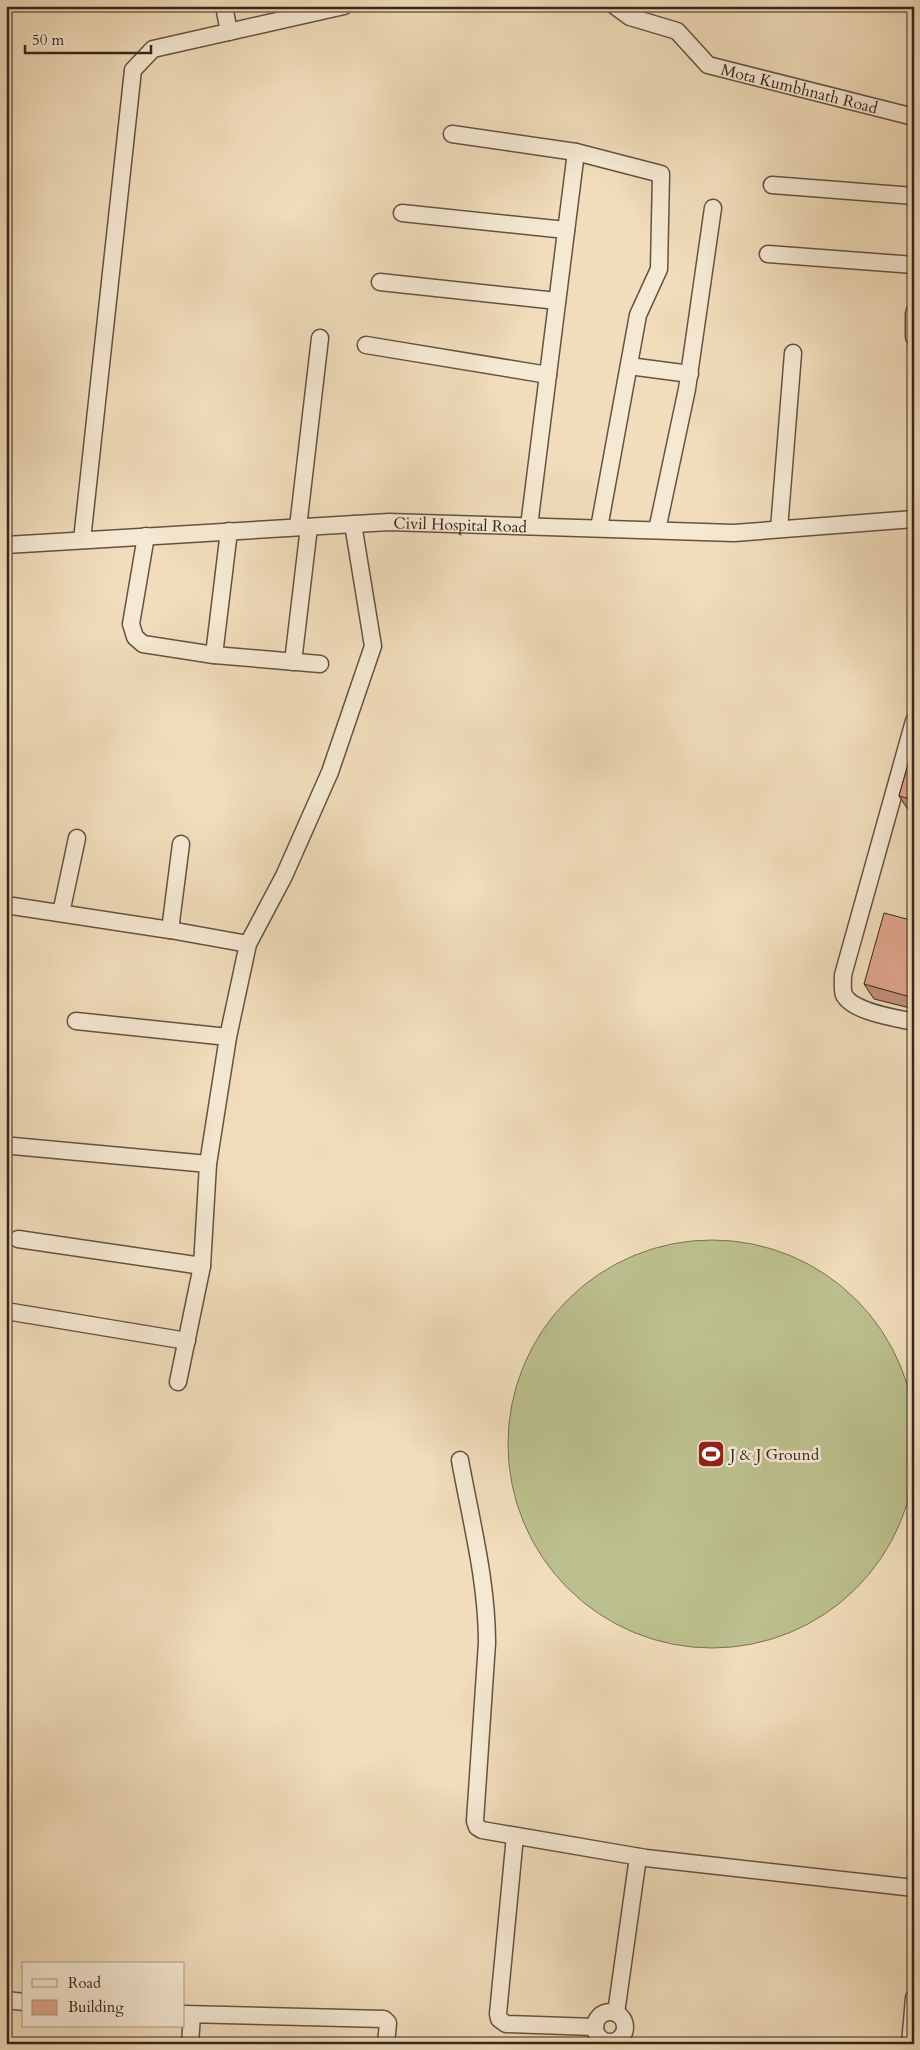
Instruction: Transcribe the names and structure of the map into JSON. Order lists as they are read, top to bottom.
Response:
{
  "streets": {
    "street": ["Mota Kumbhnath Road", "Civil Hospital Road"]
  },
  "places": {
    "sports": ["J & J Ground"]
  },
  "legend": ["Road", "Building"],
  "scale_bar": "50 m"
}
